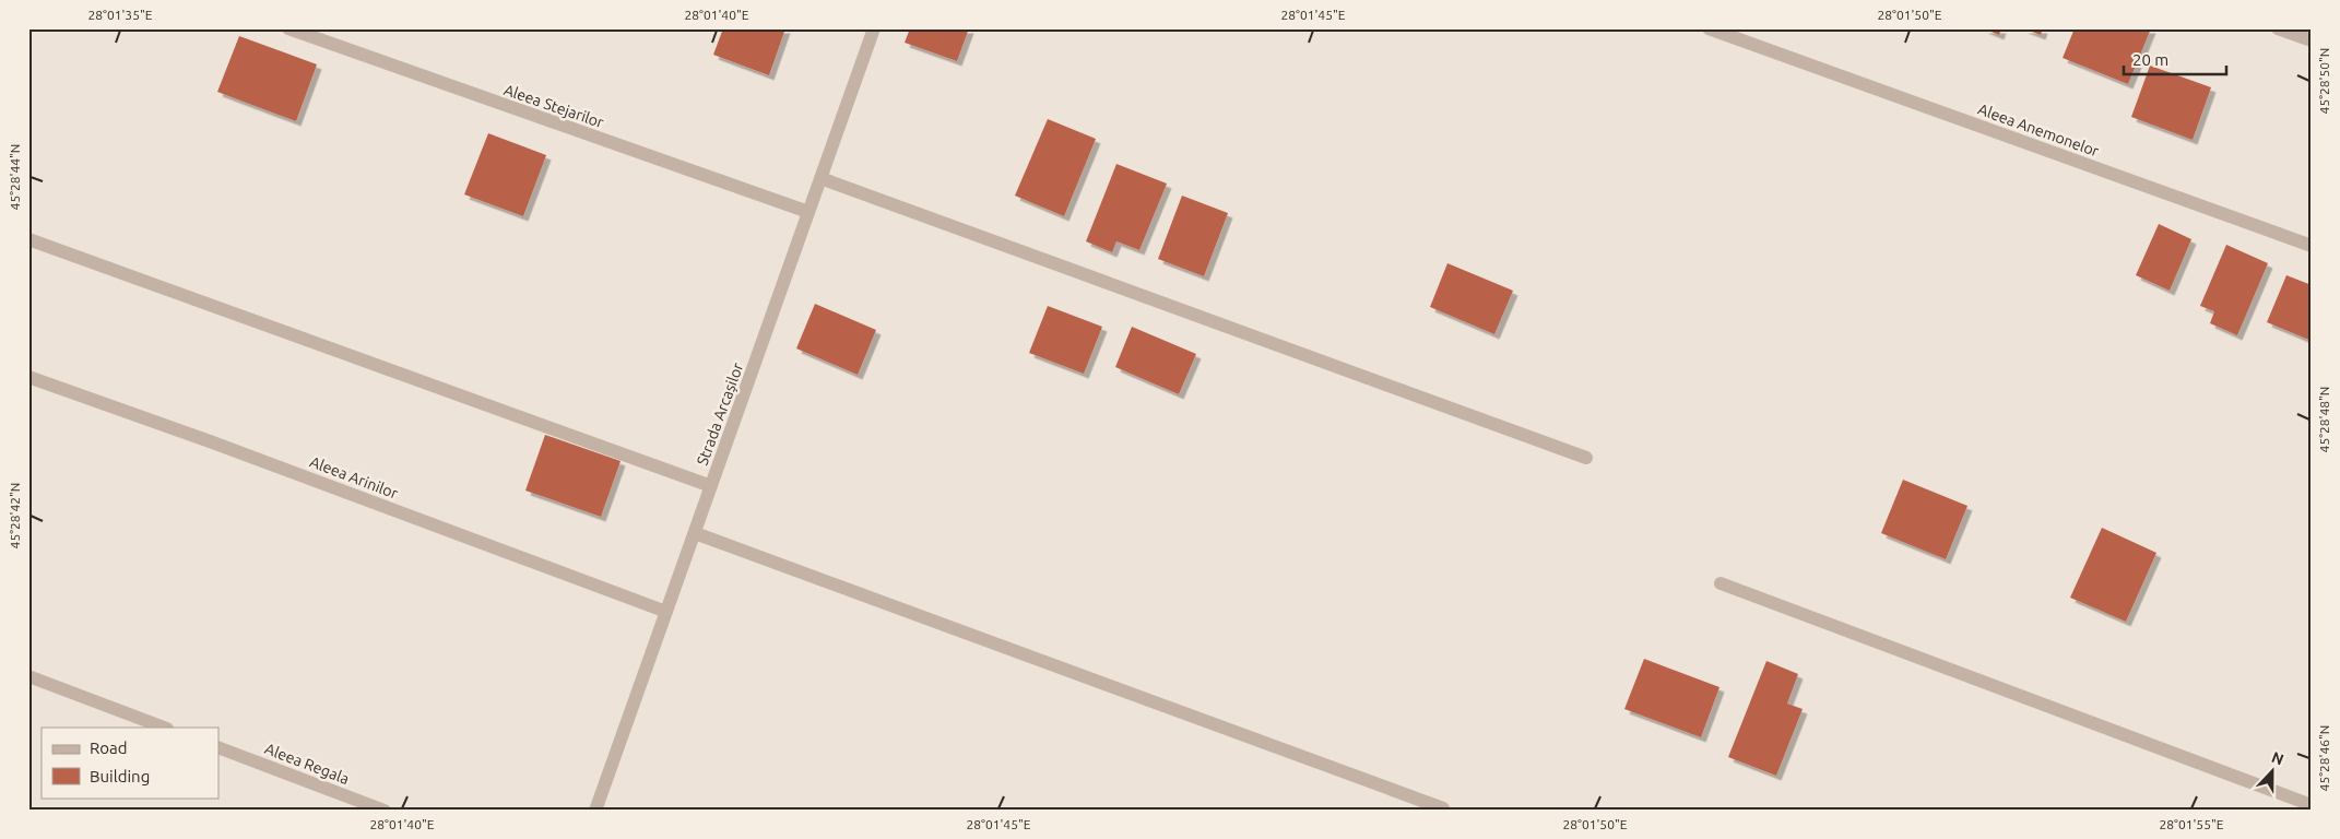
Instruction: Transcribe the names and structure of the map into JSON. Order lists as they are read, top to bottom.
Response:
{
  "streets": {
    "street": [
      "Aleea Stejarilor",
      "Aleea Anemonelor",
      "Strada Arcașilor",
      "Aleea Arinilor",
      "Aleea Regala"
    ]
  },
  "crossings": [
    ["Aleea Stejarilor", "Strada Arcașilor"],
    ["Strada Arcașilor", "Aleea Arinilor"]
  ],
  "legend": ["Road", "Building"],
  "scale_bar": "20 m",
  "north": "top",
  "coordinates": [
    "28°01'35\"E",
    "28°01'40\"E",
    "28°01'45\"E",
    "28°01'50\"E",
    "45°28'50\"N",
    "45°28'44\"N",
    "45°28'48\"N",
    "45°28'42\"N",
    "45°28'46\"N",
    "28°01'55\"E"
  ]
}
